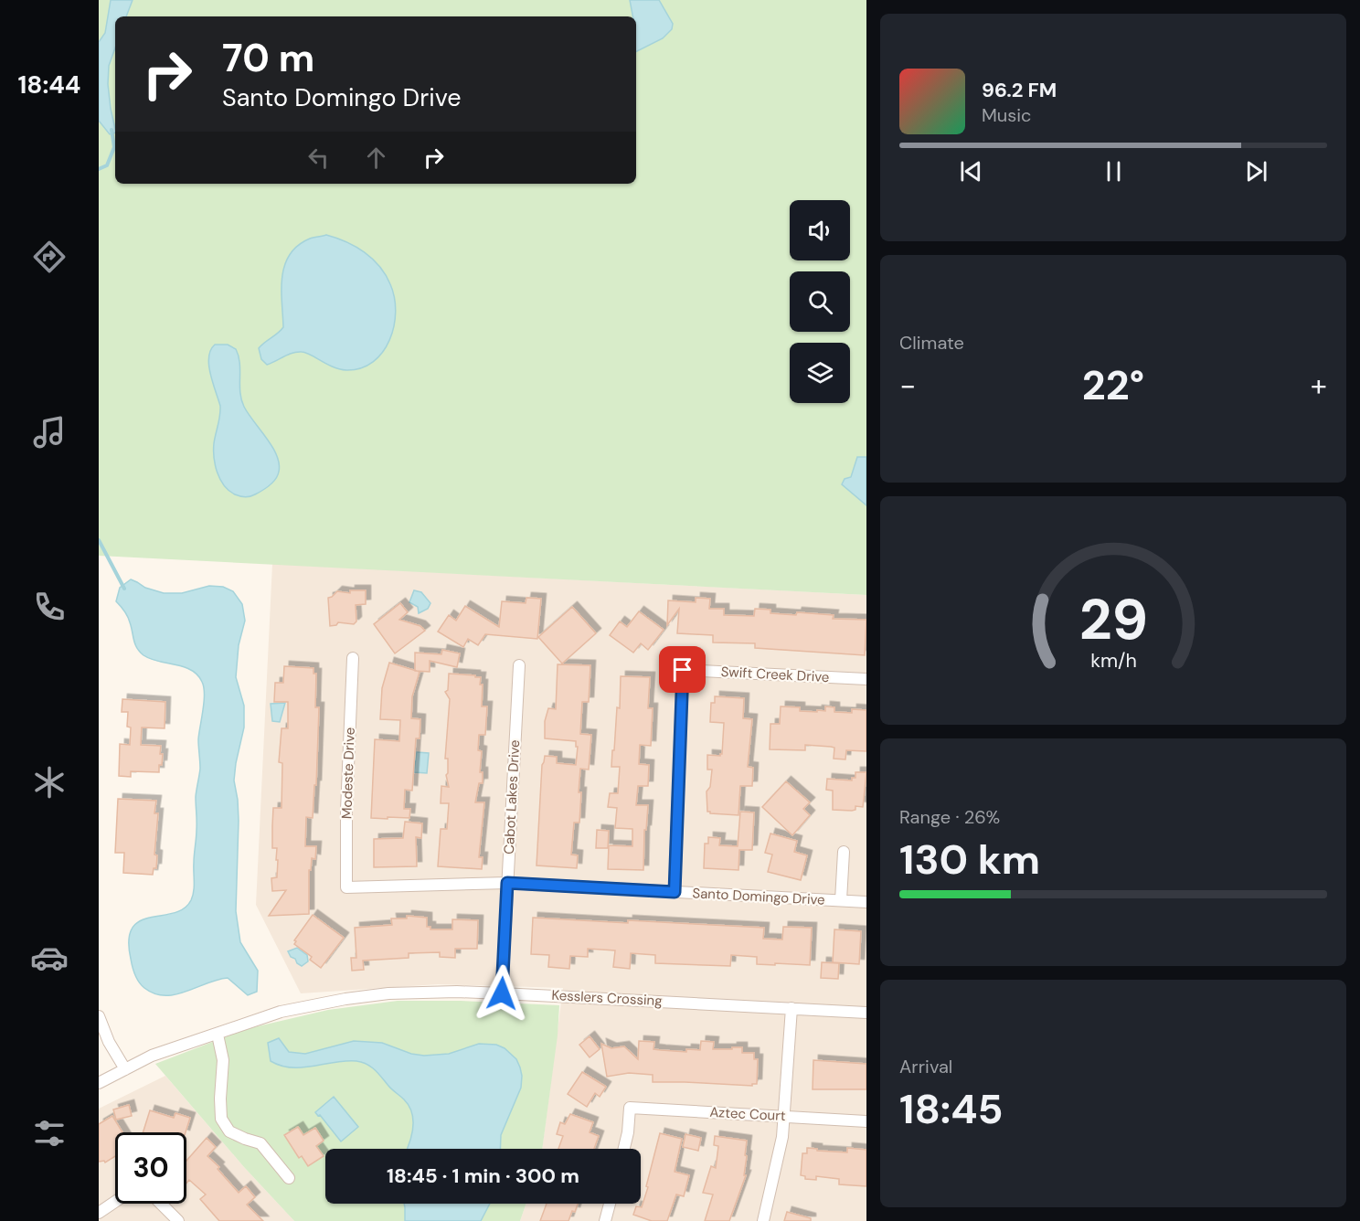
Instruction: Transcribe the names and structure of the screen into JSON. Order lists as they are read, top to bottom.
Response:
{
  "streets": {
    "street": [
      "Swift Creek Drive",
      "Modeste Drive",
      "Cabot Lakes Drive",
      "Santo Domingo Drive",
      "Kesslers Crossing",
      "Aztec Court"
    ]
  },
  "crossings": [
    ["Swift Creek Drive", "Santo Domingo Drive"],
    ["Modeste Drive", "Santo Domingo Drive"],
    ["Cabot Lakes Drive", "Santo Domingo Drive"],
    ["Cabot Lakes Drive", "Kesslers Crossing"]
  ],
  "page": {
    "tabs": "18:44",
    "turn": ["70 m", "Santo Domingo Drive"],
    "song": ["96.2 FM", "Music"],
    "tile": [
      "Climate",
      ["Range · 26%", "130 km"],
      ["Arrival", "18:45"]
    ],
    "heat": ["−", "22°", "+"],
    "limit": "30",
    "trip": "18:45 · 1 min · 300 m",
    "gauge": ["29", "km/h"]
  }
}
